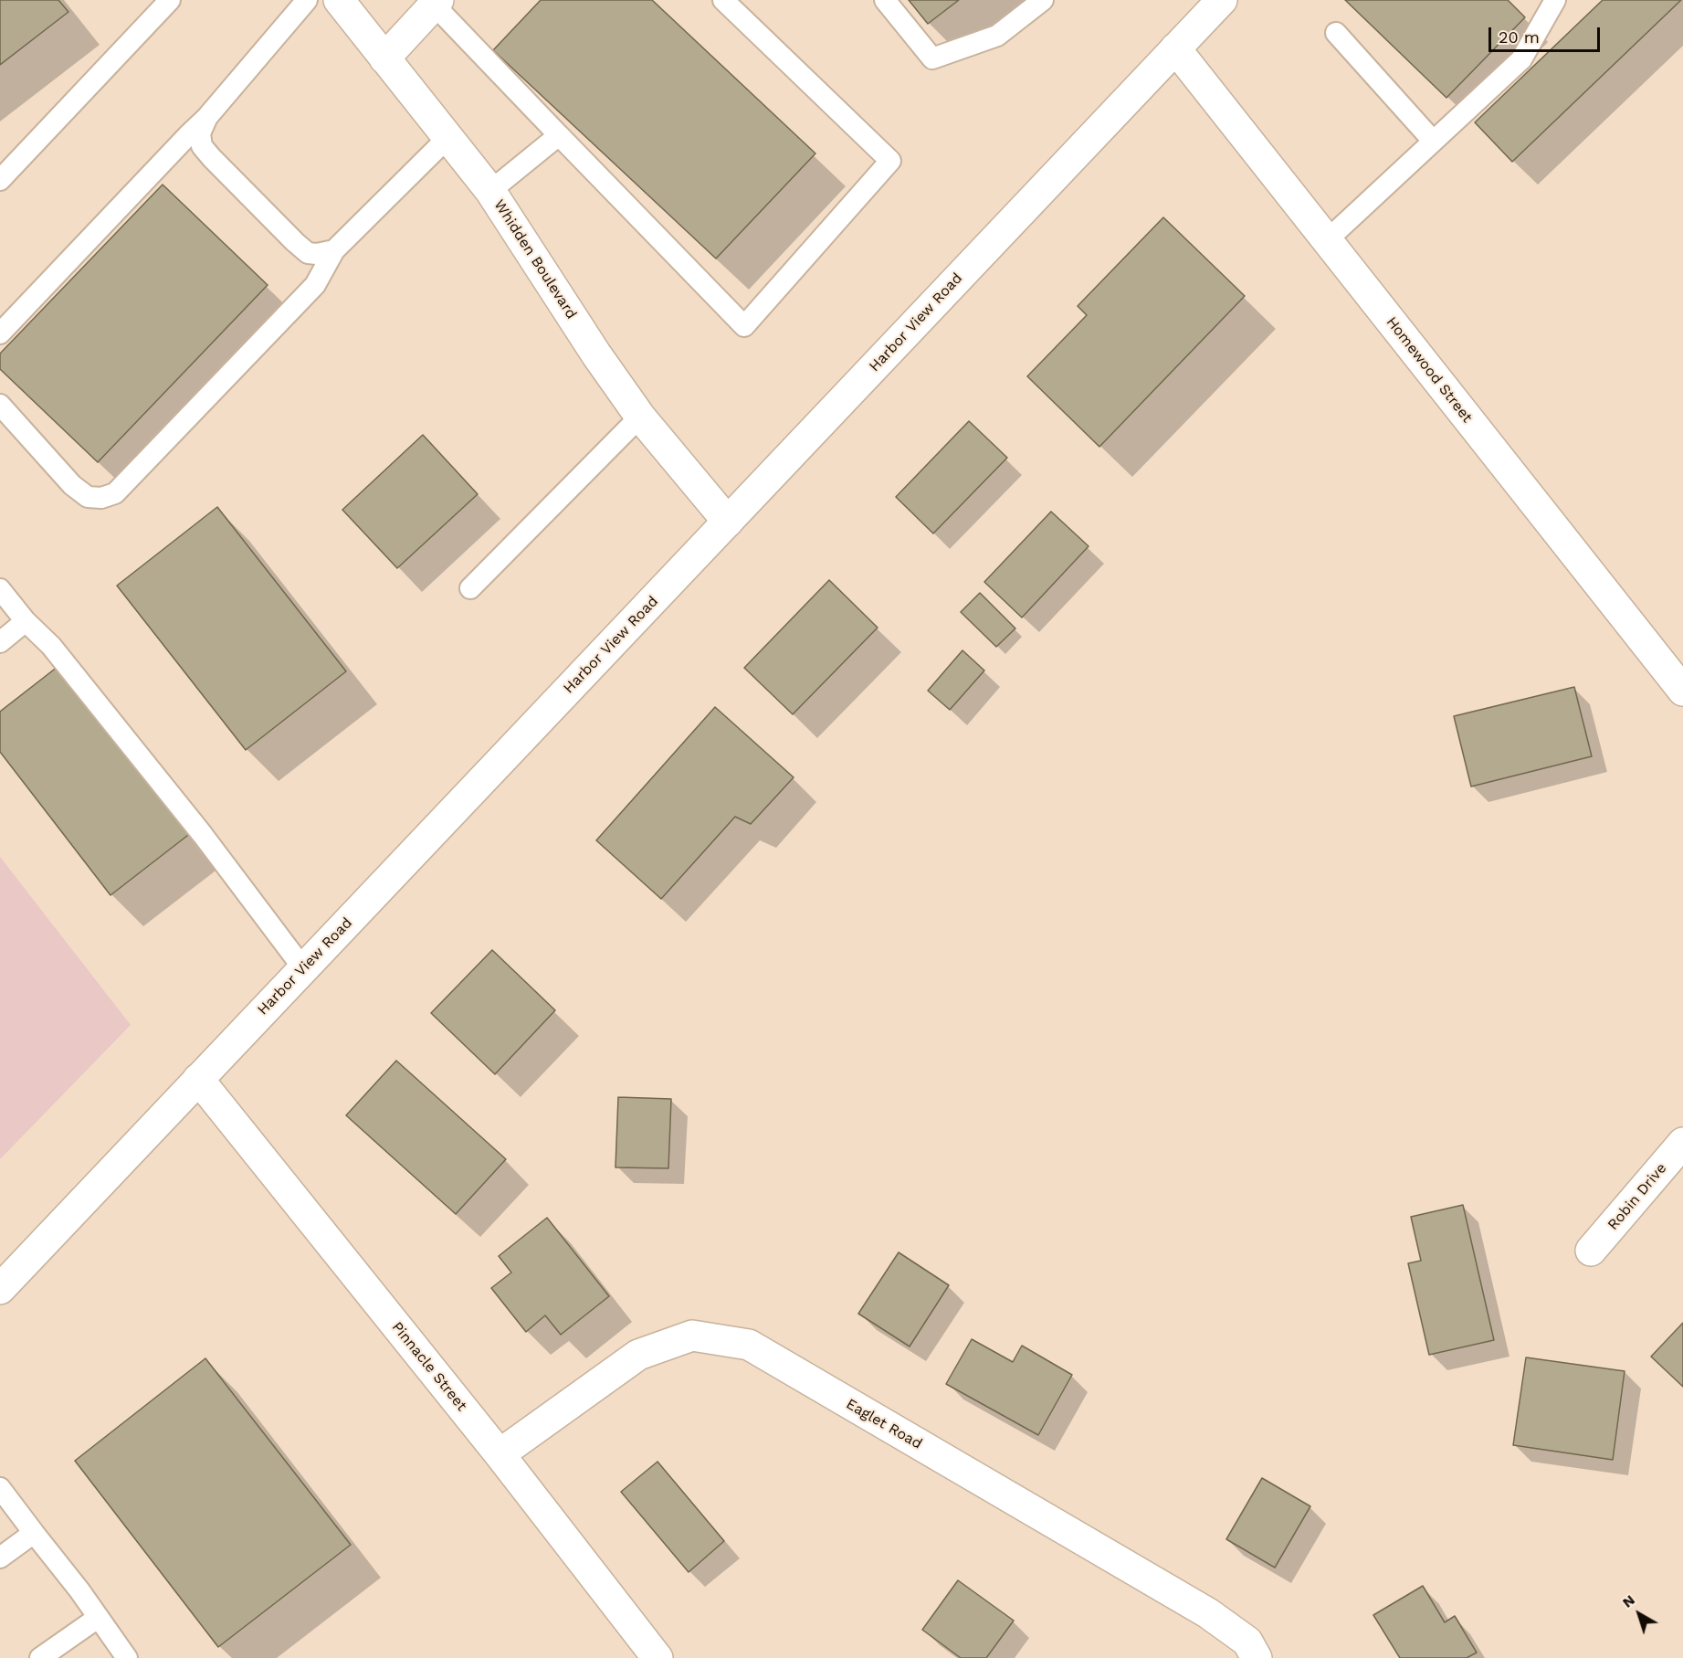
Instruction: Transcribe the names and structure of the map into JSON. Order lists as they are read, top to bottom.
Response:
{
  "streets": {
    "street": [
      "Whidden Boulevard",
      "Harbor View Road",
      "Homewood Street",
      "Robin Drive",
      "Pinnacle Street",
      "Eaglet Road"
    ]
  },
  "crossings": [
    ["Whidden Boulevard", "Harbor View Road"],
    ["Harbor View Road", "Homewood Street"],
    ["Harbor View Road", "Pinnacle Street"],
    ["Pinnacle Street", "Eaglet Road"]
  ],
  "scale_bar": "20 m",
  "north": "top left"
}
